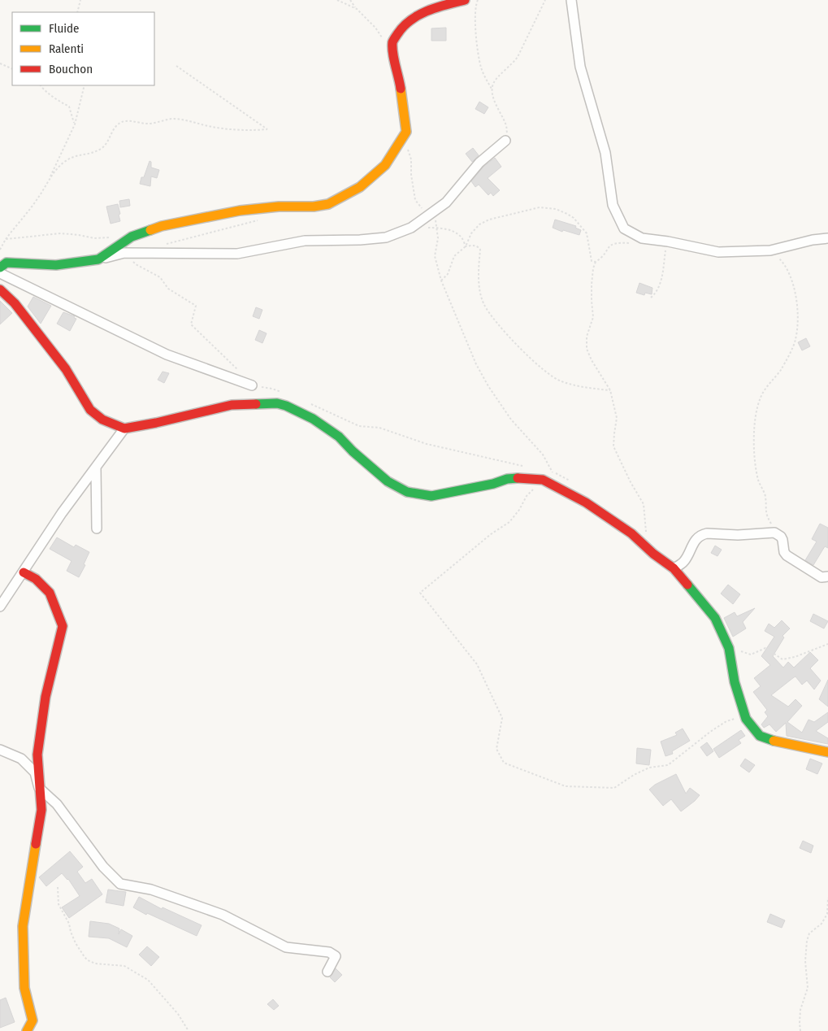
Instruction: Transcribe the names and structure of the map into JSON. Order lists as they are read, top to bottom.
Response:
{
  "legend": ["Fluide", "Ralenti", "Bouchon"]
}
